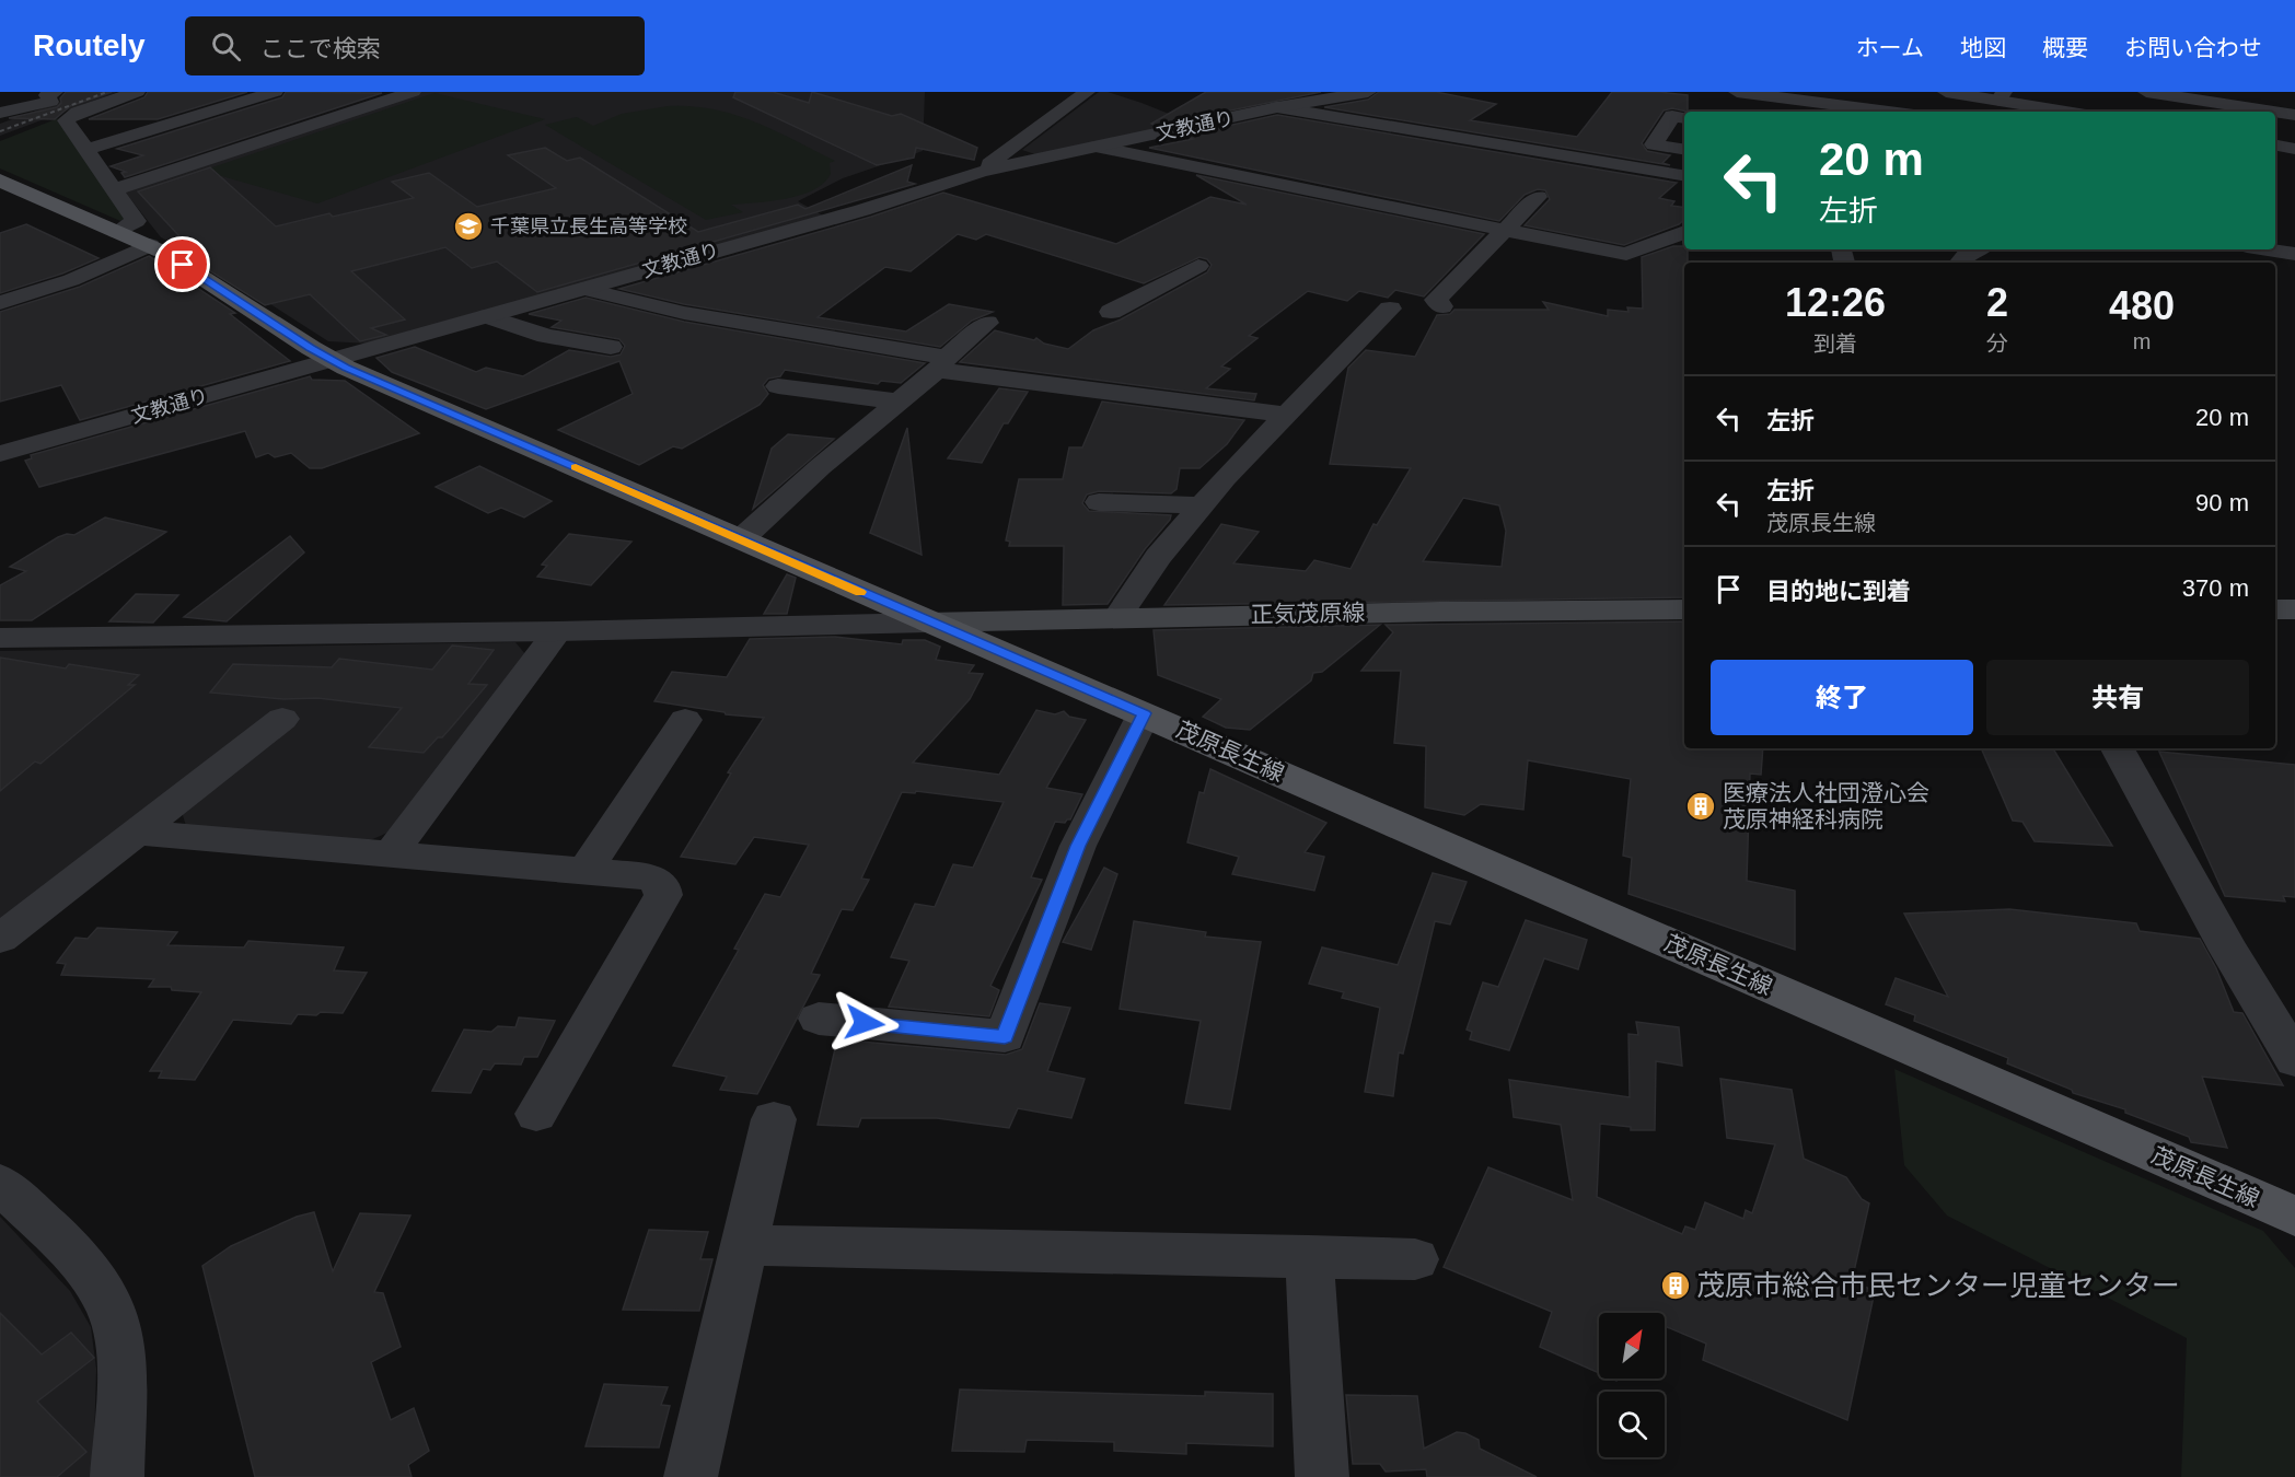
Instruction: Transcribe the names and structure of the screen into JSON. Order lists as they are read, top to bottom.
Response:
{
  "streets": {
    "main road": ["正気茂原線", "茂原長生線"],
    "street": ["文教通り"]
  },
  "crossings": [
    ["文教通り", "茂原長生線"],
    ["正気茂原線", "茂原長生線"]
  ],
  "places": {
    "school or university": ["千葉県立長生高等学校"],
    "building": ["医療法人社団澄心会 茂原神経科病院", "茂原市総合市民センター児童センター"]
  },
  "north": "top right",
  "page": {
    "header": "Routely",
    "search": "ここで検索",
    "nav": [
      "ホーム",
      "地図",
      "概要",
      "お問い合わせ"
    ],
    "turn": ["20 m", "左折"],
    "eta": [
      "12:26",
      "到着",
      "2",
      "分",
      "480",
      "m"
    ],
    "list": [
      {
        "name": "左折",
        "value": "20 m"
      },
      {
        "name": "左折",
        "note": "茂原長生線",
        "value": "90 m"
      },
      {
        "name": "目的地に到着",
        "value": "370 m"
      }
    ],
    "buttons": ["終了", "共有"]
  }
}
